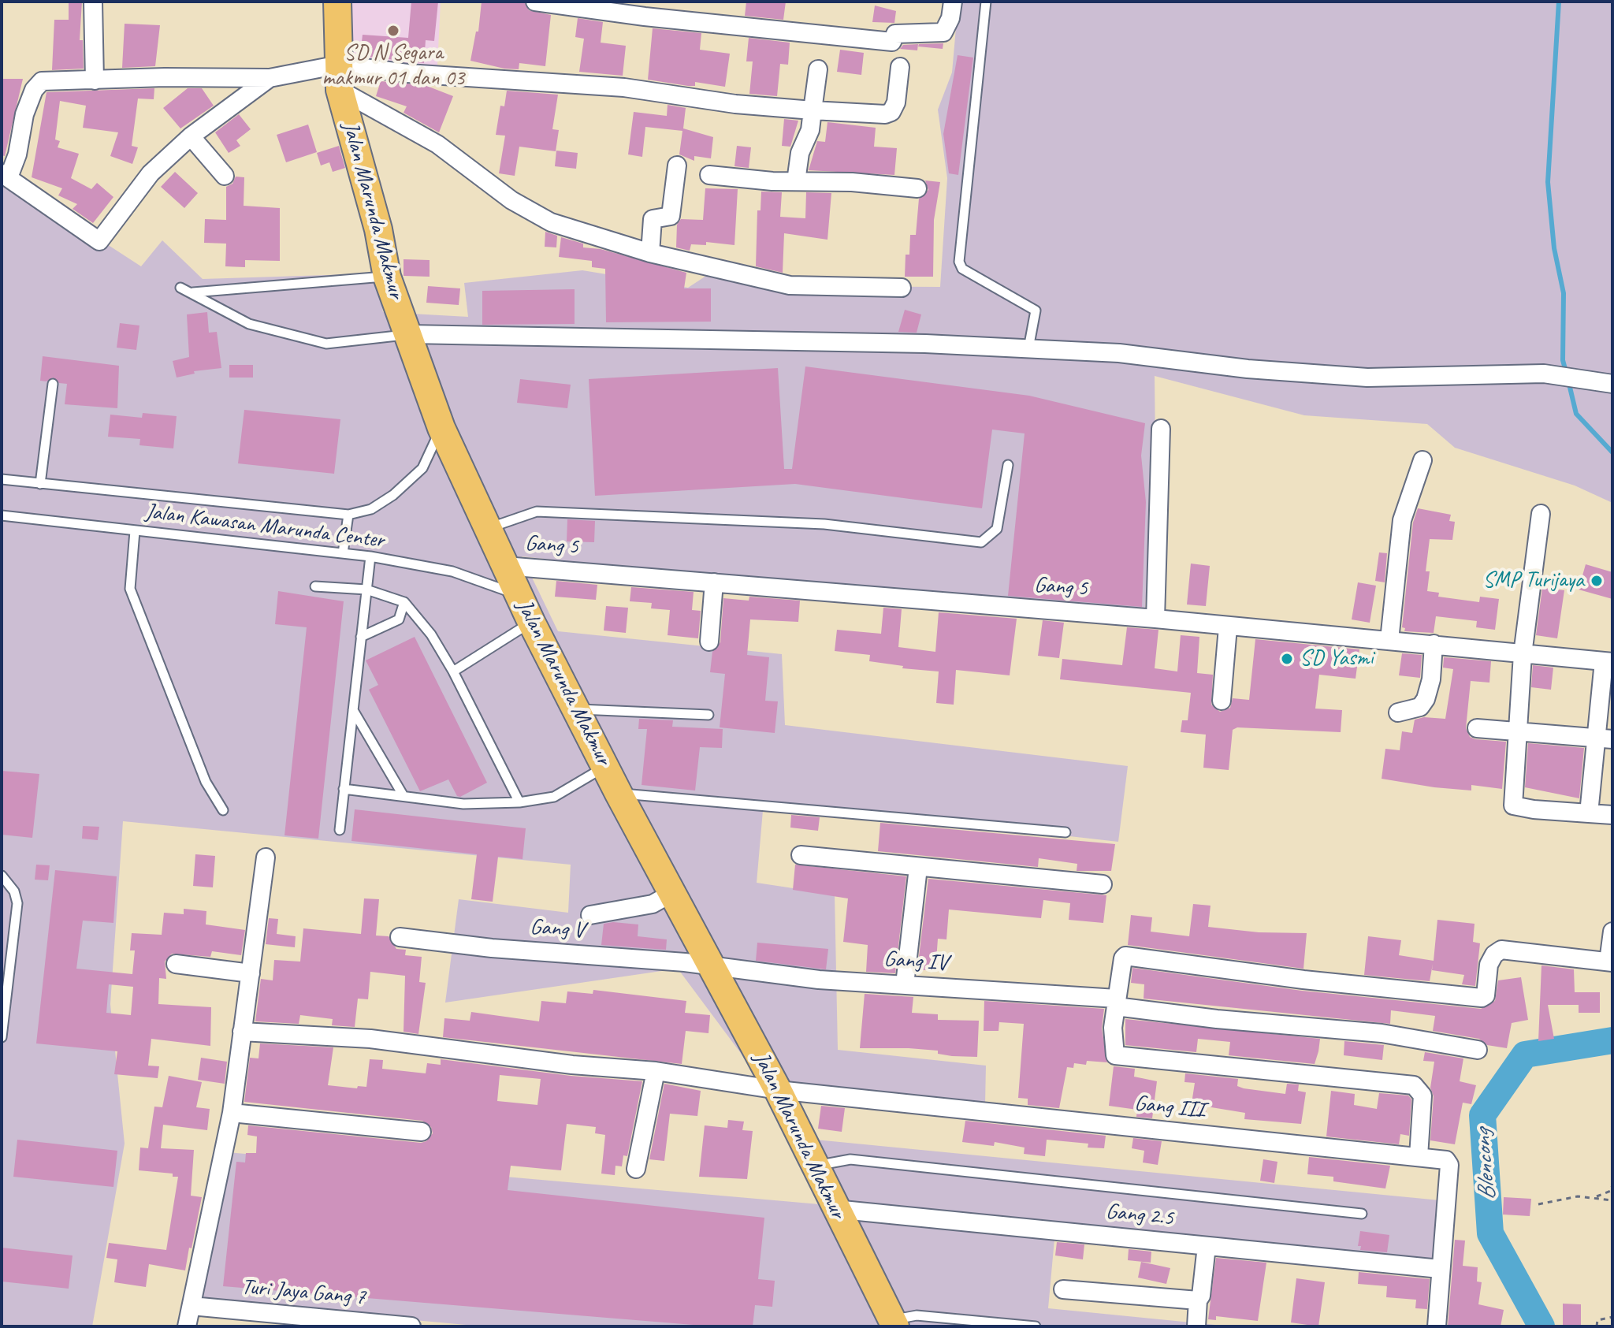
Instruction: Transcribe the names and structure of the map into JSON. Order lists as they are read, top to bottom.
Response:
{
  "streets": {
    "main road": ["Jalan Marunda Makmur"],
    "street": [
      "Gang 5",
      "Gang V",
      "Gang IV",
      "Gang III",
      "Gang 2.5",
      "Turi Jaya Gang 7"
    ],
    "lane": ["Jalan Kawasan Marunda Center"]
  },
  "crossings": [
    ["Jalan Marunda Makmur", "Jalan Kawasan Marunda Center"],
    ["Jalan Marunda Makmur", "Gang 5"],
    ["Jalan Marunda Makmur", "Gang V"],
    ["Jalan Marunda Makmur", "Gang IV"],
    ["Jalan Marunda Makmur", "Gang III"],
    ["Jalan Marunda Makmur", "Gang 2.5"],
    ["Gang V", "Gang IV"],
    ["Gang III", "Gang 2.5"]
  ],
  "water": ["Blencong"],
  "places": ["SD N Segara makmur 01 dan 03", "SMP Turijaya", "SD Yasmi"]
}
